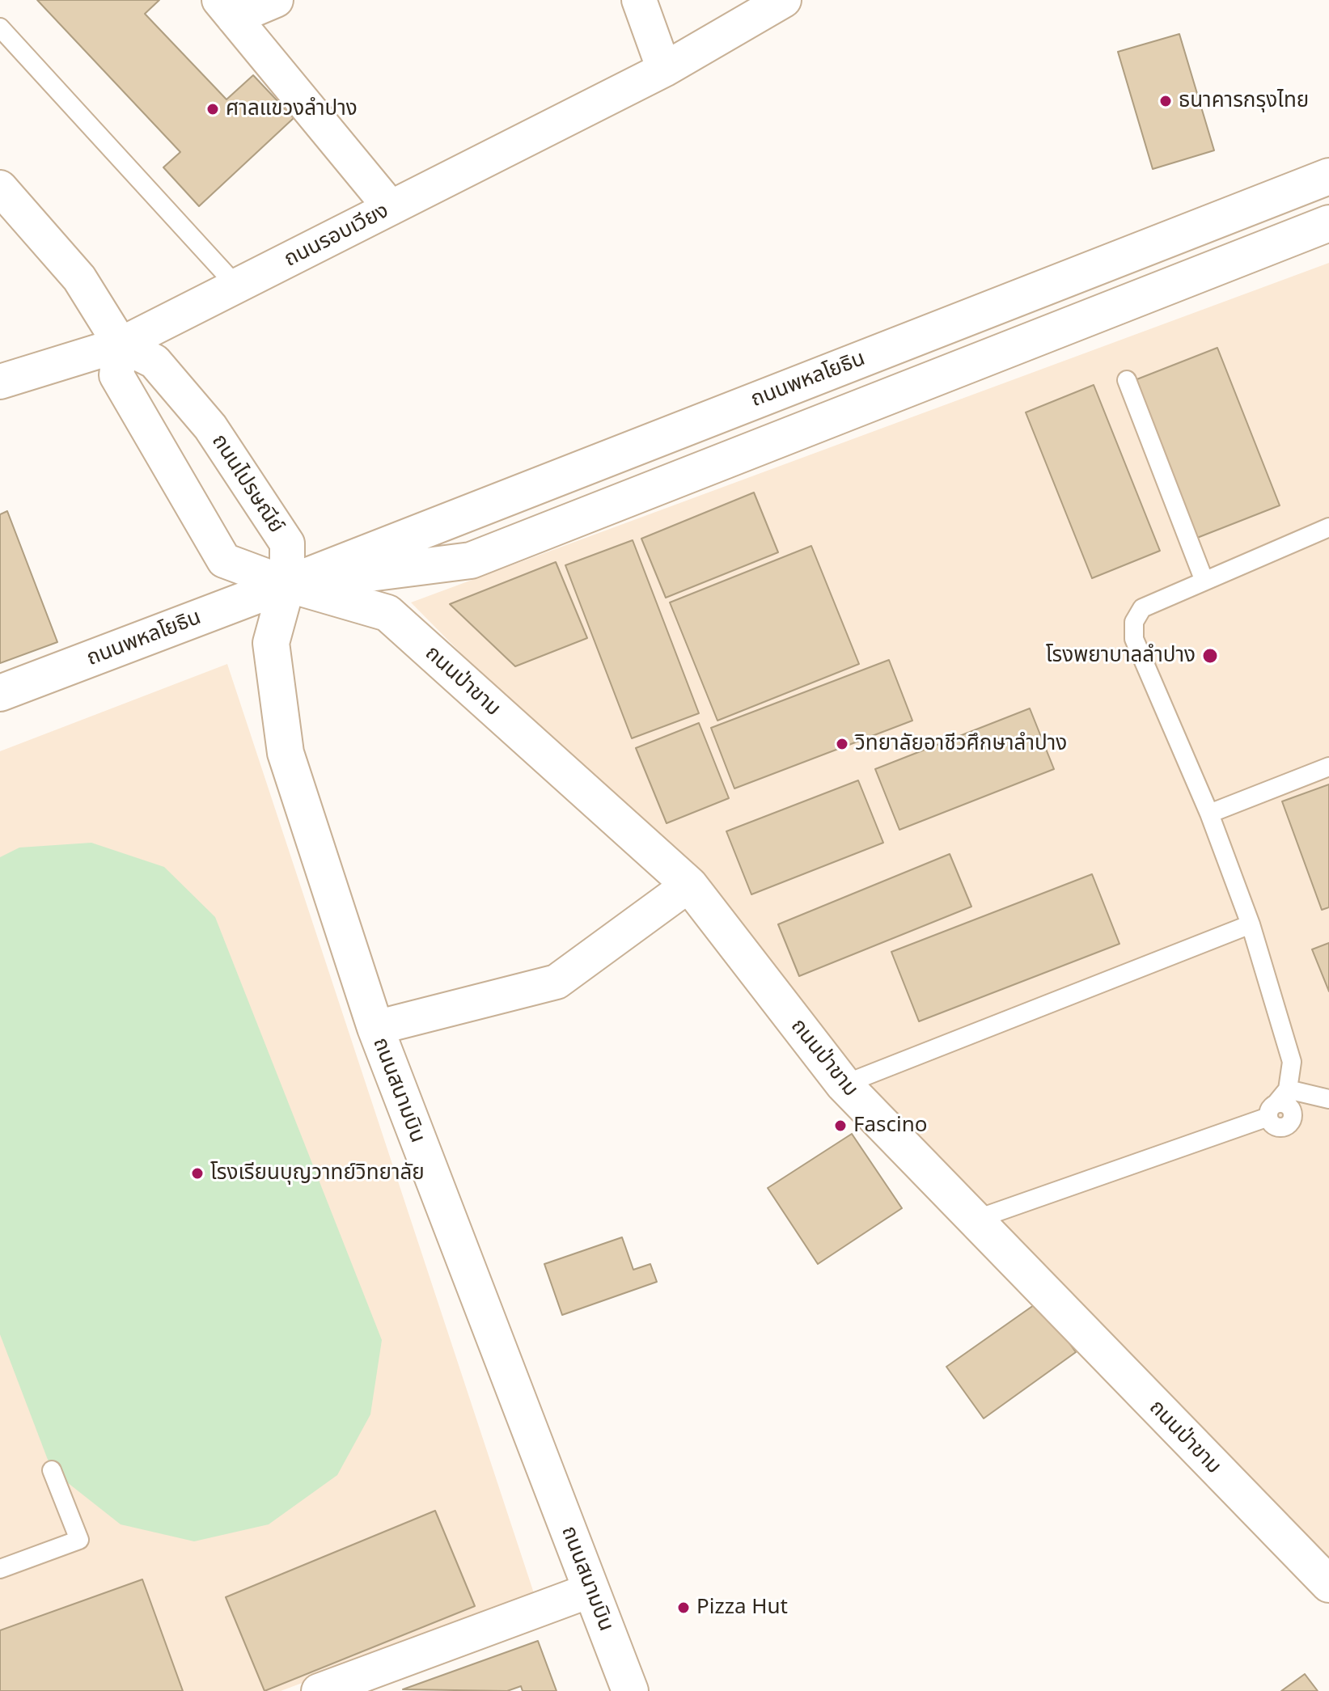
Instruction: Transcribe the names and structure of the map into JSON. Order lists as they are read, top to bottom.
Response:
{
  "streets": {
    "street": [
      "ถนนรอบเวียง",
      "ถนนพหลโยธิน",
      "ถนนไปรษณีย์",
      "ถนนป่าขาม",
      "ถนนสนามบิน"
    ]
  },
  "crossings": [
    ["ถนนรอบเวียง", "ถนนไปรษณีย์"],
    ["ถนนพหลโยธิน", "ถนนไปรษณีย์"],
    ["ถนนพหลโยธิน", "ถนนป่าขาม"],
    ["ถนนพหลโยธิน", "ถนนสนามบิน"],
    ["ถนนไปรษณีย์", "ถนนป่าขาม"],
    ["ถนนไปรษณีย์", "ถนนสนามบิน"],
    ["ถนนป่าขาม", "ถนนสนามบิน"]
  ],
  "places": [
    "ธนาคารกรุงไทย",
    "ศาลแขวงลำปาง",
    "โรงพยาบาลลำปาง",
    "วิทยาลัยอาชีวศึกษาลำปาง",
    "Fascino",
    "โรงเรียนบุญวาทย์วิทยาลัย",
    "Pizza Hut"
  ]
}
